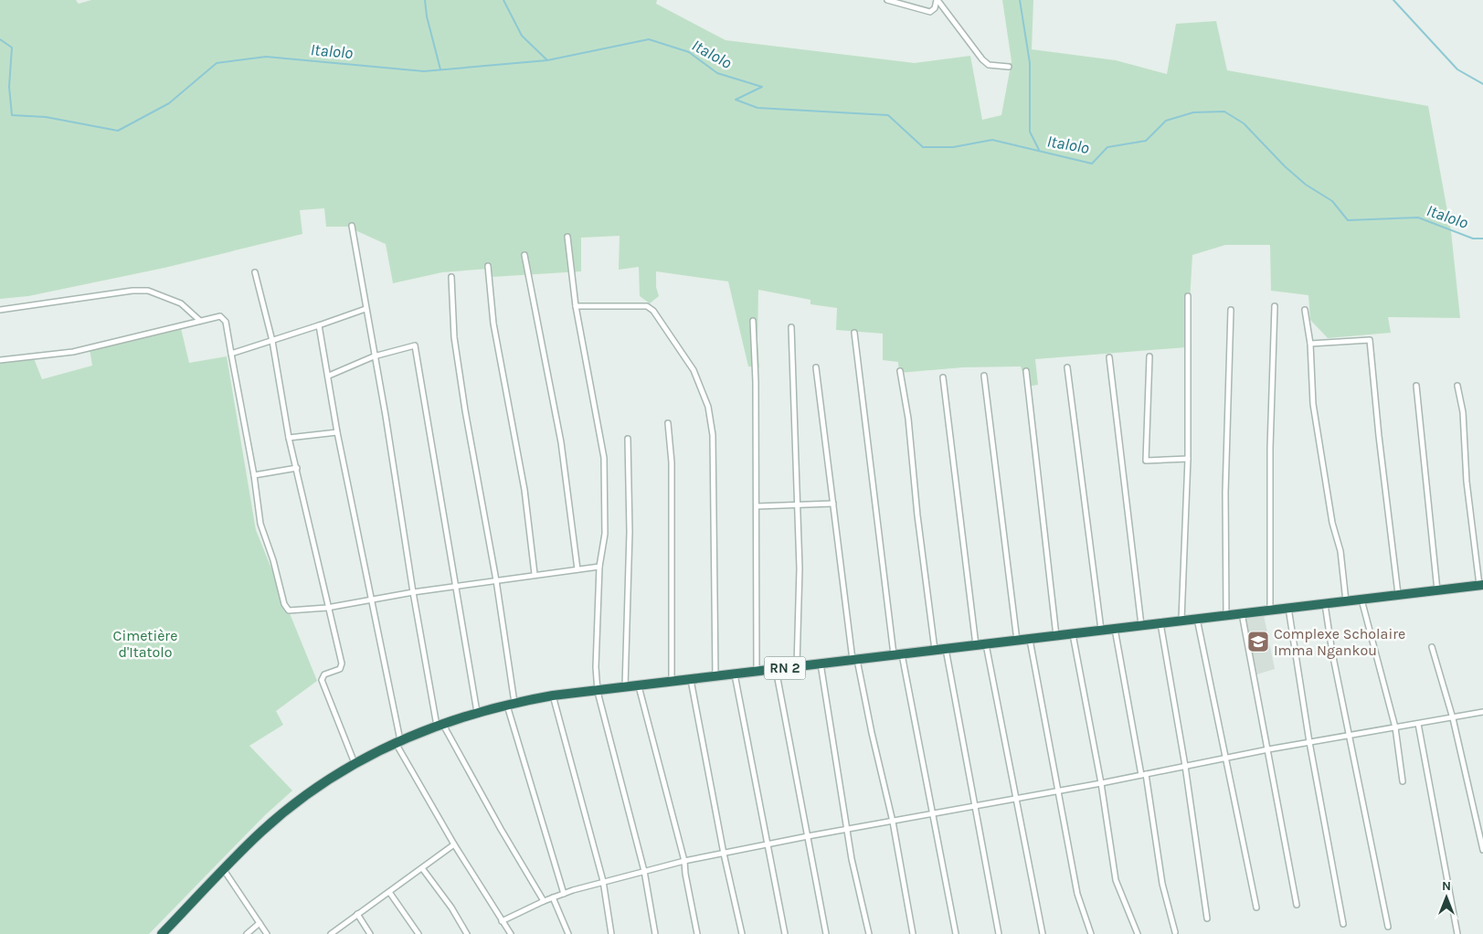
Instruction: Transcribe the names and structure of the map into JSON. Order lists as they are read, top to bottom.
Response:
{
  "streets": {
    "highway": ["RN 2"]
  },
  "water": ["Italolo"],
  "parks": ["Cimetière d'Itatolo"],
  "places": {
    "school or university": ["Complexe Scholaire Imma Ngankou"]
  },
  "north": "top"
}
